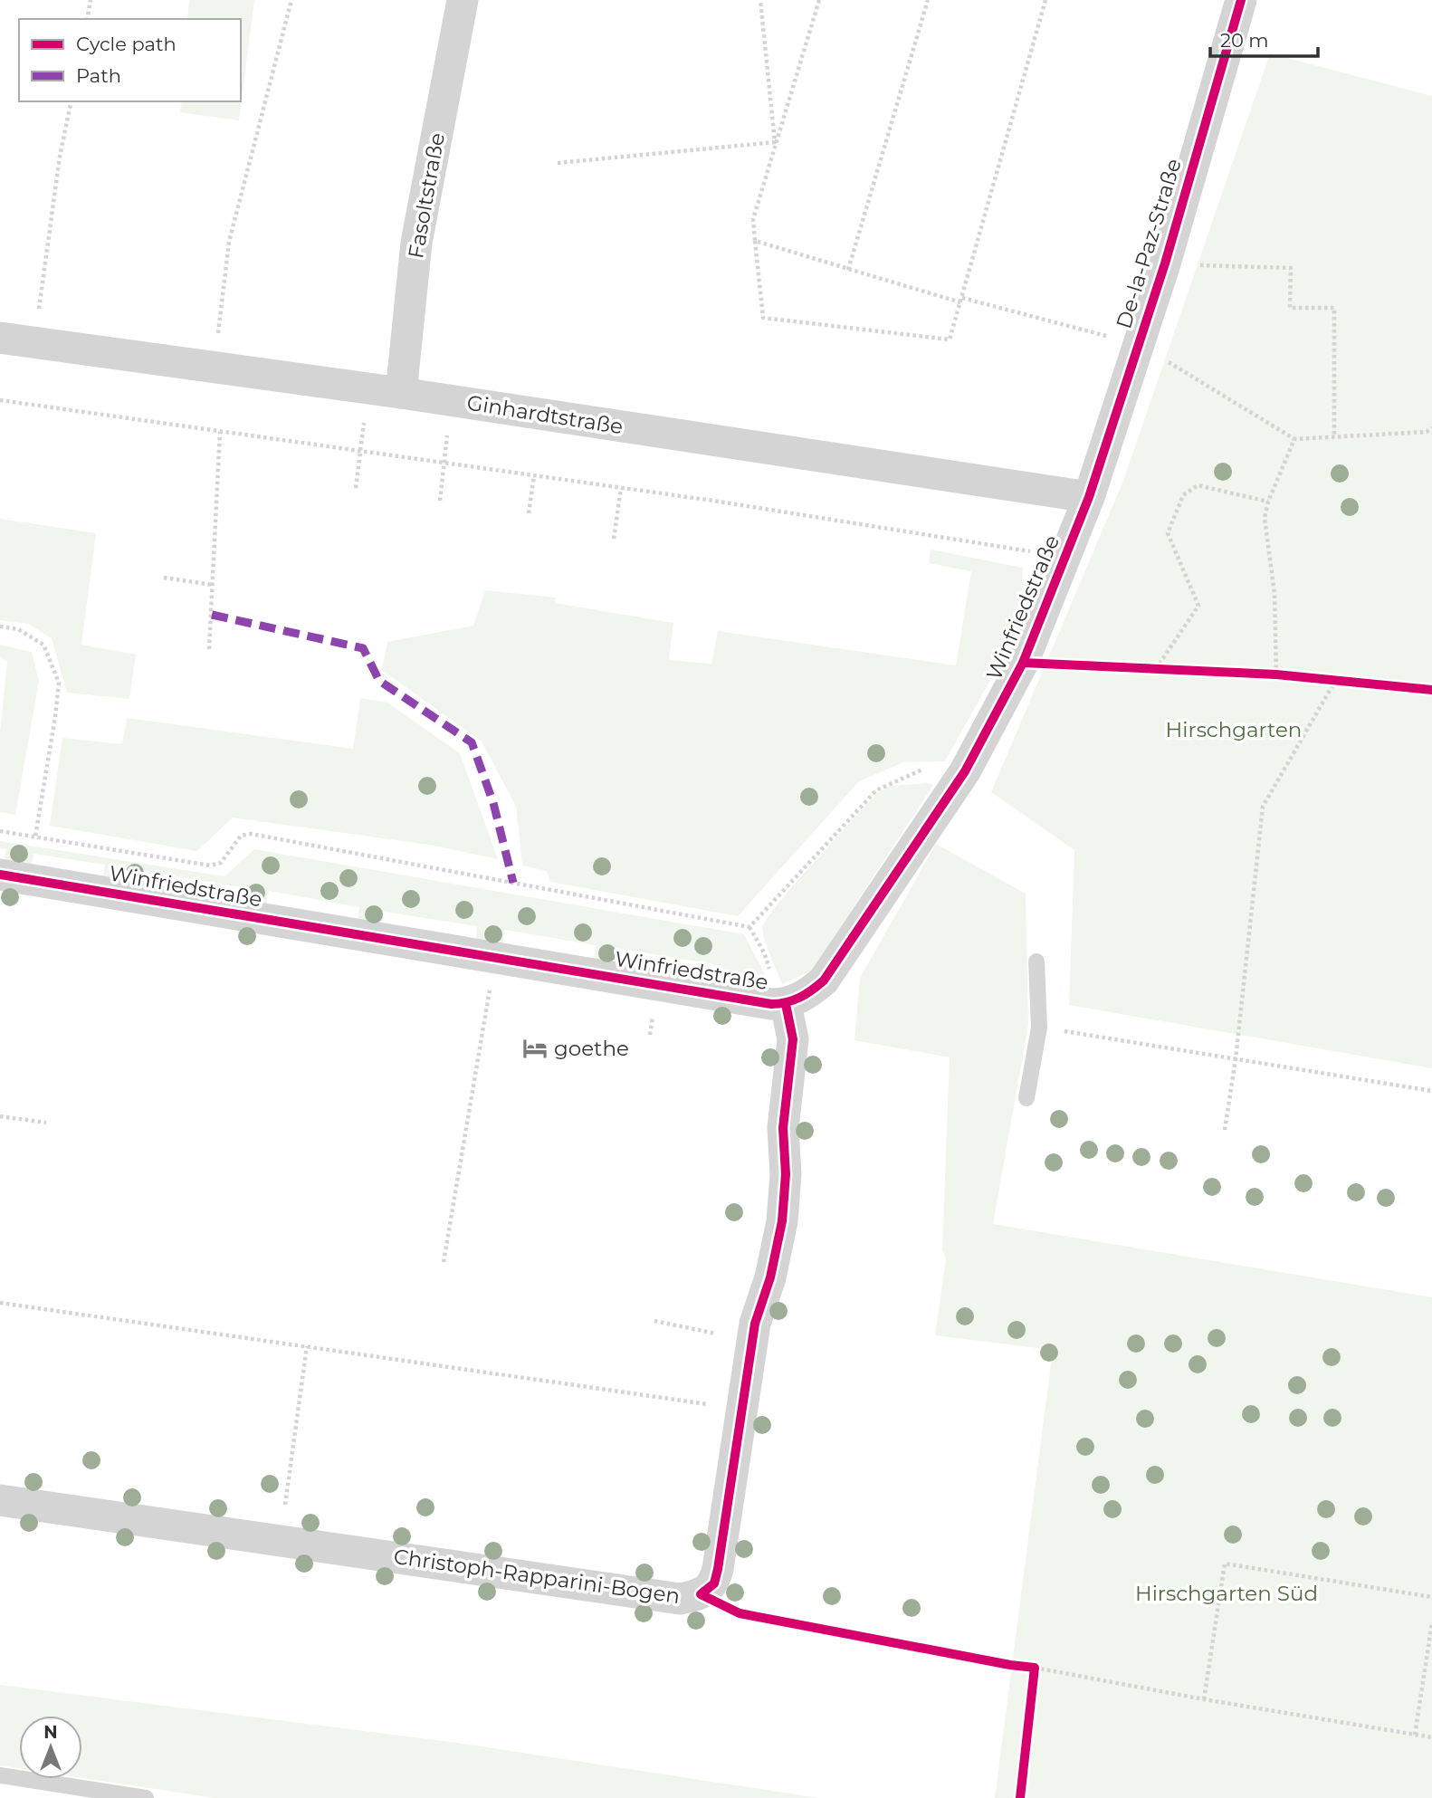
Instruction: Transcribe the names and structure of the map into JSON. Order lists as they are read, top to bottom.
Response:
{
  "streets": {
    "street": [
      "Fasoltstraße",
      "De-la-Paz-Straße",
      "Ginhardtstraße",
      "Winfriedstraße",
      "Christoph-Rapparini-Bogen"
    ]
  },
  "crossings": [
    ["Fasoltstraße", "Ginhardtstraße"],
    ["De-la-Paz-Straße", "Ginhardtstraße"],
    ["De-la-Paz-Straße", "Winfriedstraße"],
    ["Ginhardtstraße", "Winfriedstraße"],
    ["Winfriedstraße", "Christoph-Rapparini-Bogen"]
  ],
  "parks": ["Hirschgarten", "Hirschgarten Süd"],
  "places": {
    "hotel": ["goethe"]
  },
  "legend": ["Cycle path", "Path"],
  "scale_bar": "20 m",
  "north": "top"
}
